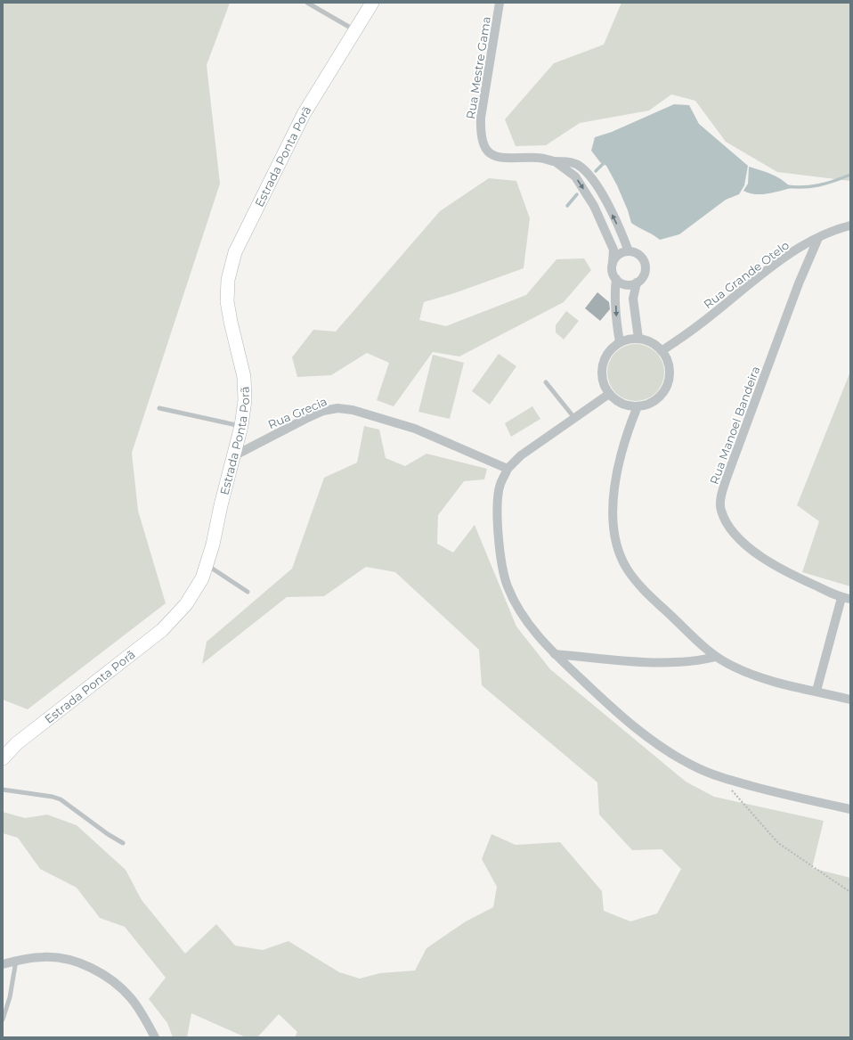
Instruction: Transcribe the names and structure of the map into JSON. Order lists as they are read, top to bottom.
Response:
{
  "streets": {
    "main road": ["Estrada Ponta Porã"],
    "street": [
      "Rua Mestre Gama",
      "Rua Grande Otelo",
      "Rua Grecia",
      "Rua Manoel Bandeira"
    ]
  },
  "crossings": [
    ["Estrada Ponta Porã", "Rua Grecia"],
    ["Rua Grande Otelo", "Rua Manoel Bandeira"]
  ]
}
